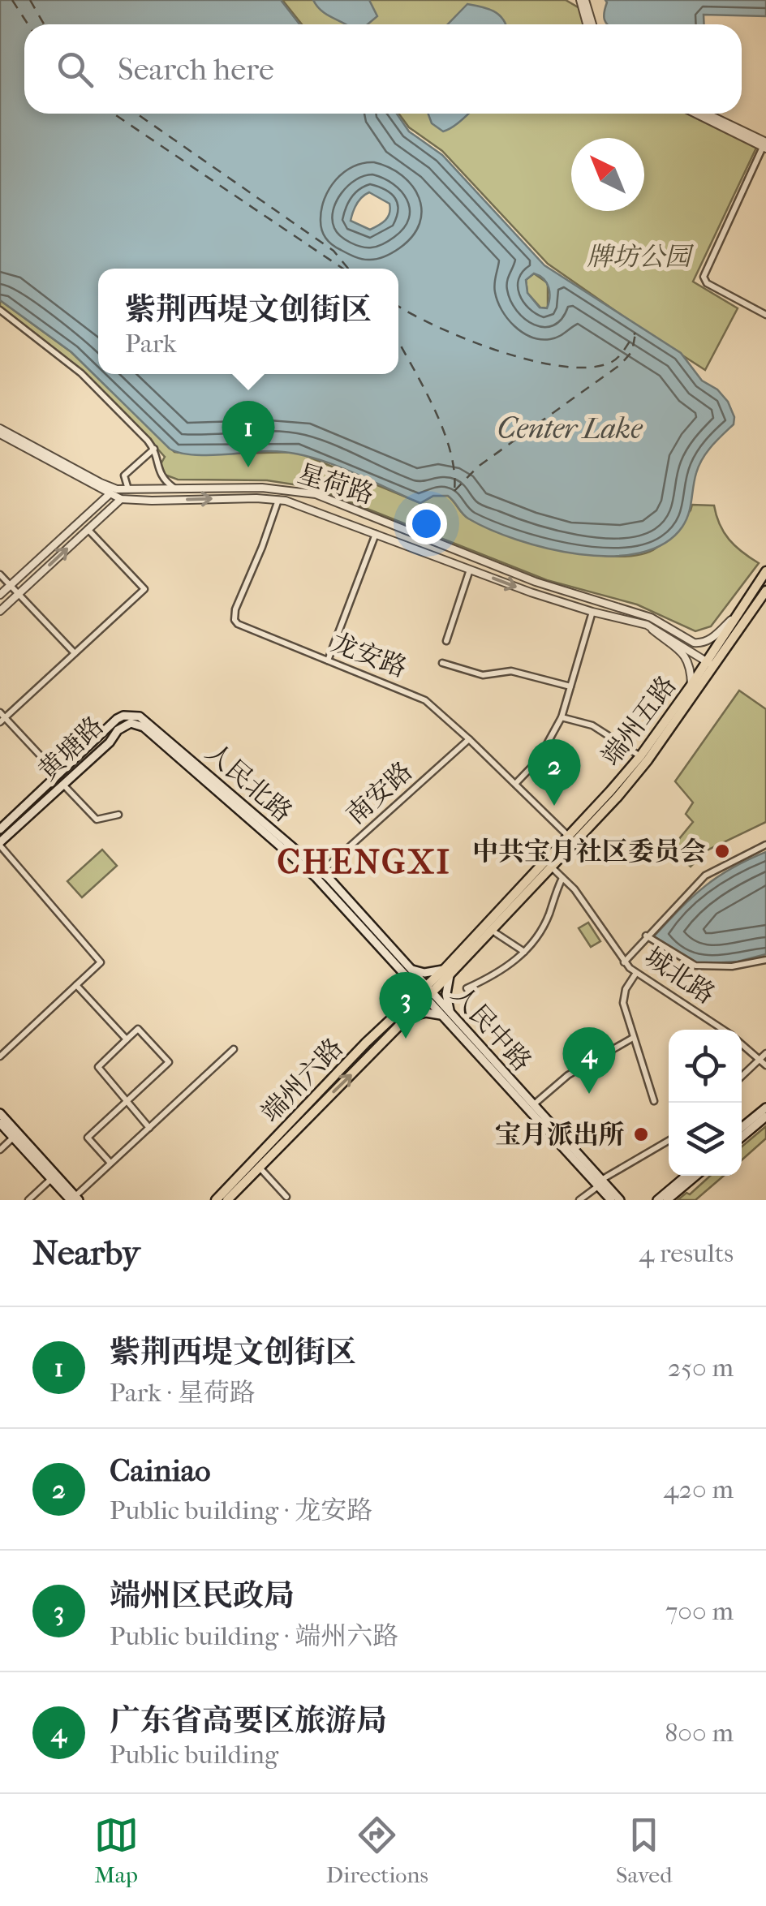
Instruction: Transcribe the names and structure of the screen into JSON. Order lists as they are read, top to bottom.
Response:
{
  "streets": {
    "main road": [
      "端州五路",
      "黄塘路",
      "人民北路",
      "人民中路",
      "端州六路"
    ],
    "street": [
      "星荷路",
      "龙安路",
      "南安路",
      "城北路"
    ]
  },
  "crossings": [
    ["星荷路", "龙安路"],
    ["星荷路", "端州五路"],
    ["龙安路", "端州五路"],
    ["龙安路", "南安路"],
    ["端州五路", "人民北路"],
    ["端州五路", "城北路"],
    ["端州五路", "人民中路"],
    ["端州五路", "端州六路"],
    ["黄塘路", "人民北路"],
    ["人民北路", "南安路"],
    ["人民北路", "人民中路"],
    ["人民北路", "端州六路"],
    ["人民中路", "端州六路"]
  ],
  "districts": ["CHENGXI"],
  "water": ["Center Lake"],
  "parks": ["牌坊公园"],
  "places": ["中共宝月社区委员会", "宝月派出所"],
  "north": "top left",
  "page": {
    "search": "Search here",
    "popup": ["紫荆西堤文创街区", "Park"],
    "pins": [
      "1",
      "2",
      "3",
      "4"
    ],
    "heading": ["Nearby", "4 results"],
    "list": [
      {
        "mark": "1",
        "name": "紫荆西堤文创街区",
        "note": "Park · 星荷路",
        "value": "250 m"
      },
      {
        "mark": "2",
        "name": "Cainiao",
        "note": "Public building · 龙安路",
        "value": "420 m"
      },
      {
        "mark": "3",
        "name": "端州区民政局",
        "note": "Public building · 端州六路",
        "value": "700 m"
      },
      {
        "mark": "4",
        "name": "广东省高要区旅游局",
        "note": "Public building",
        "value": "800 m"
      }
    ],
    "nav": ["Map", "Directions", "Saved"]
  }
}
